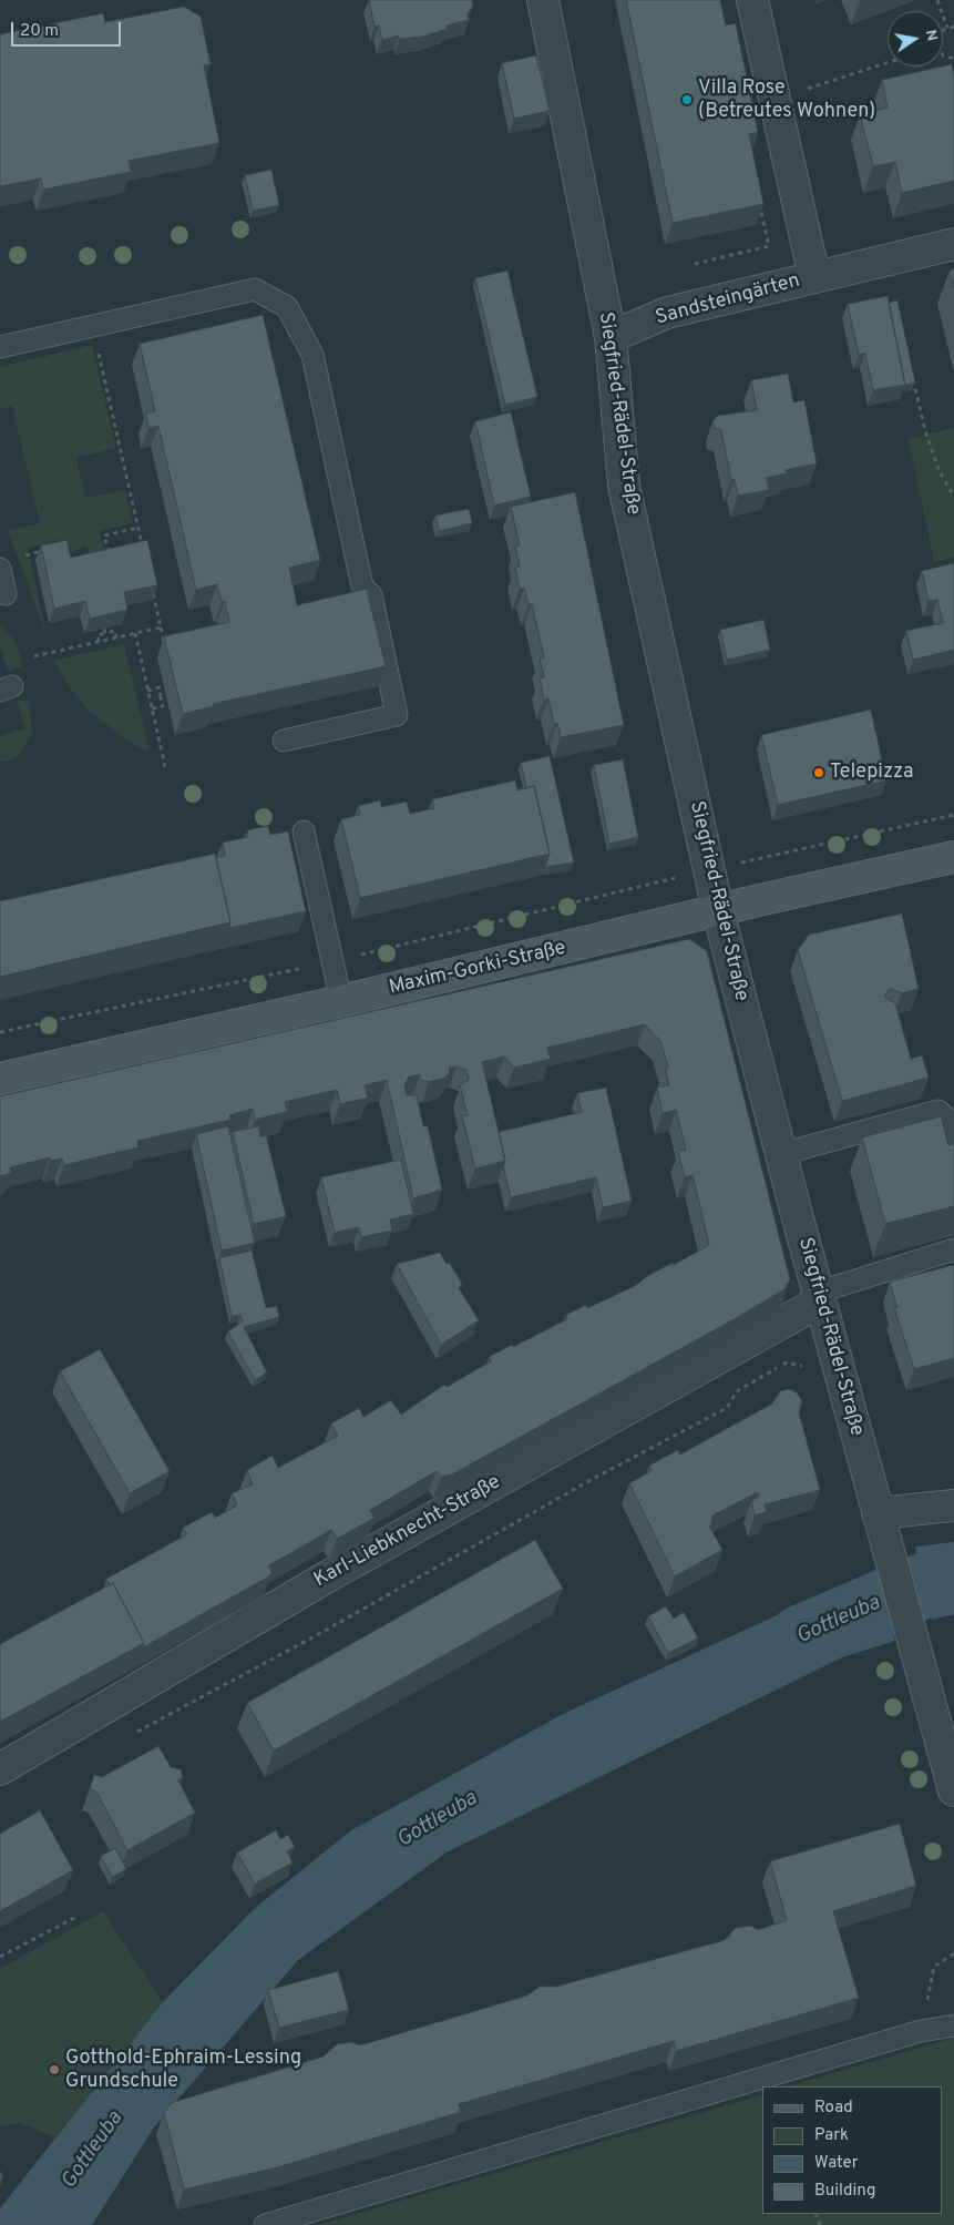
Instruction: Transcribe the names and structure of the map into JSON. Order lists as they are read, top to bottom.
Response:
{
  "streets": {
    "main road": ["Maxim-Gorki-Straße"],
    "street": ["Sandsteingärten", "Siegfried-Rädel-Straße", "Karl-Liebknecht-Straße"]
  },
  "crossings": [
    ["Sandsteingärten", "Siegfried-Rädel-Straße"],
    ["Siegfried-Rädel-Straße", "Maxim-Gorki-Straße"],
    ["Siegfried-Rädel-Straße", "Karl-Liebknecht-Straße"]
  ],
  "water": ["Gottleuba"],
  "places": ["Villa Rose (Betreutes Wohnen)", "Telepizza", "Gotthold-Ephraim-Lessing Grundschule"],
  "legend": [
    "Road",
    "Park",
    "Water",
    "Building"
  ],
  "scale_bar": "20 m",
  "north": "right"
}
